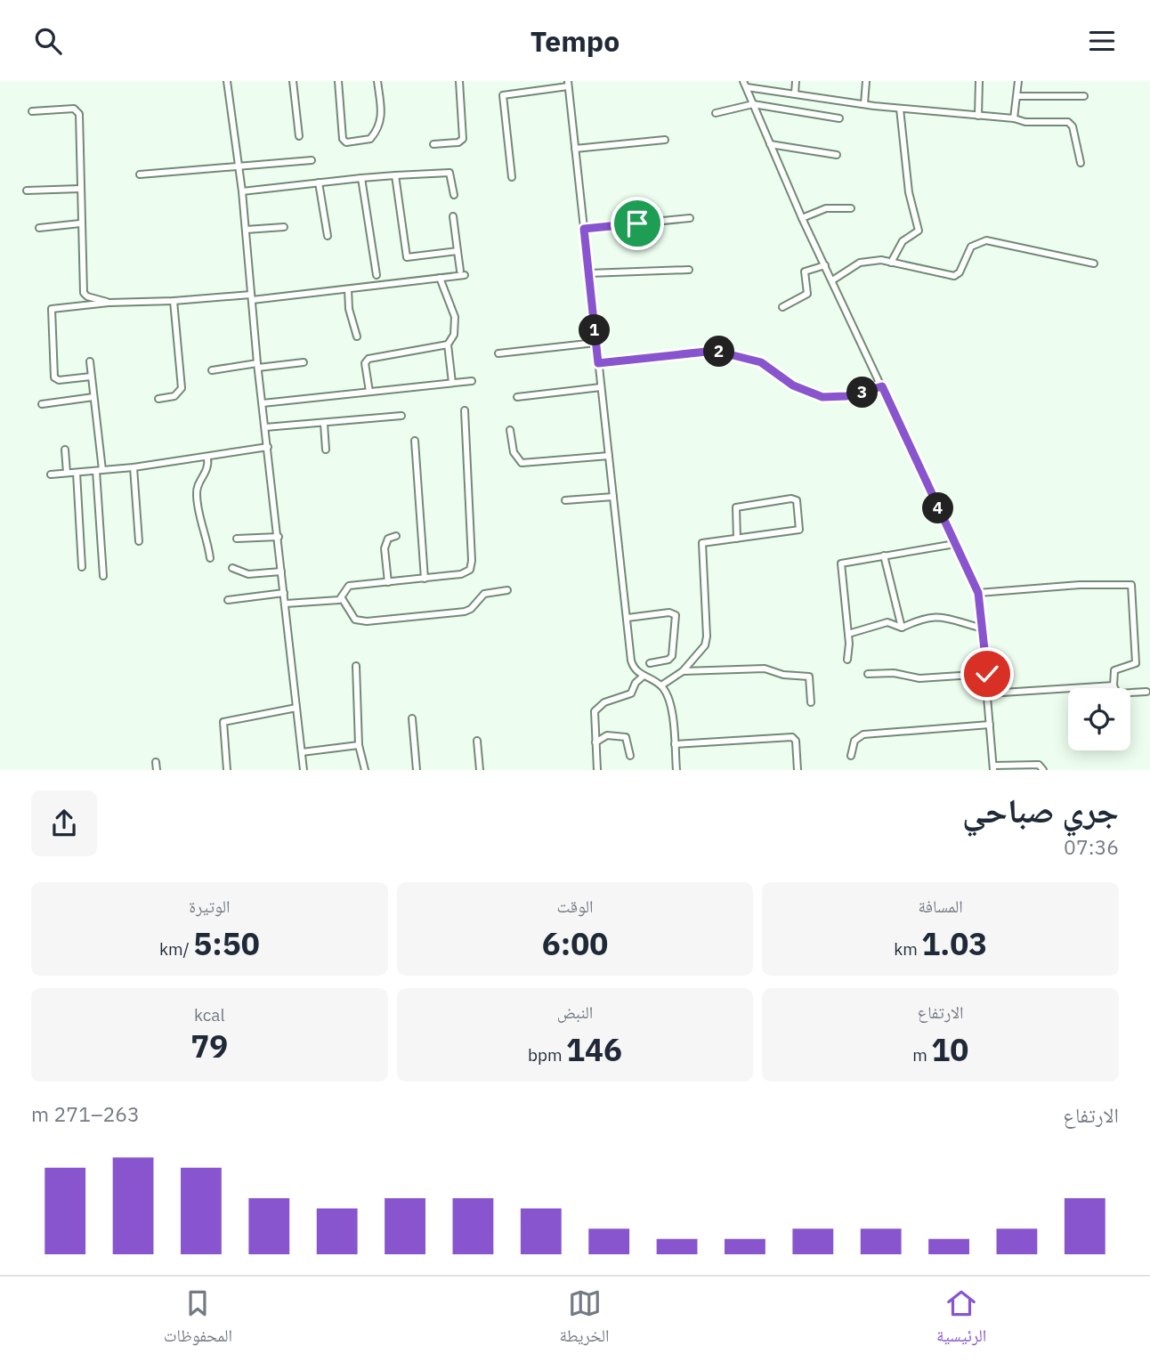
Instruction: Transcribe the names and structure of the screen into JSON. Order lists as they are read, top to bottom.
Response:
{
  "page": {
    "header": "Tempo",
    "pins": [
      "1",
      "2",
      "3",
      "4"
    ],
    "heading": ["جري صباحي", "07:36"],
    "stats": [
      ["المسافة", "1.03 km"],
      ["الوقت", "6:00"],
      ["الوتيرة", "5:50 /km"],
      ["الارتفاع", "10 m"],
      ["النبض", "146 bpm"],
      ["kcal", "79"]
    ],
    "chart": ["الارتفاع", "263–271 m"],
    "tabs": ["الرئيسية", "الخريطة", "المحفوظات"]
  }
}
